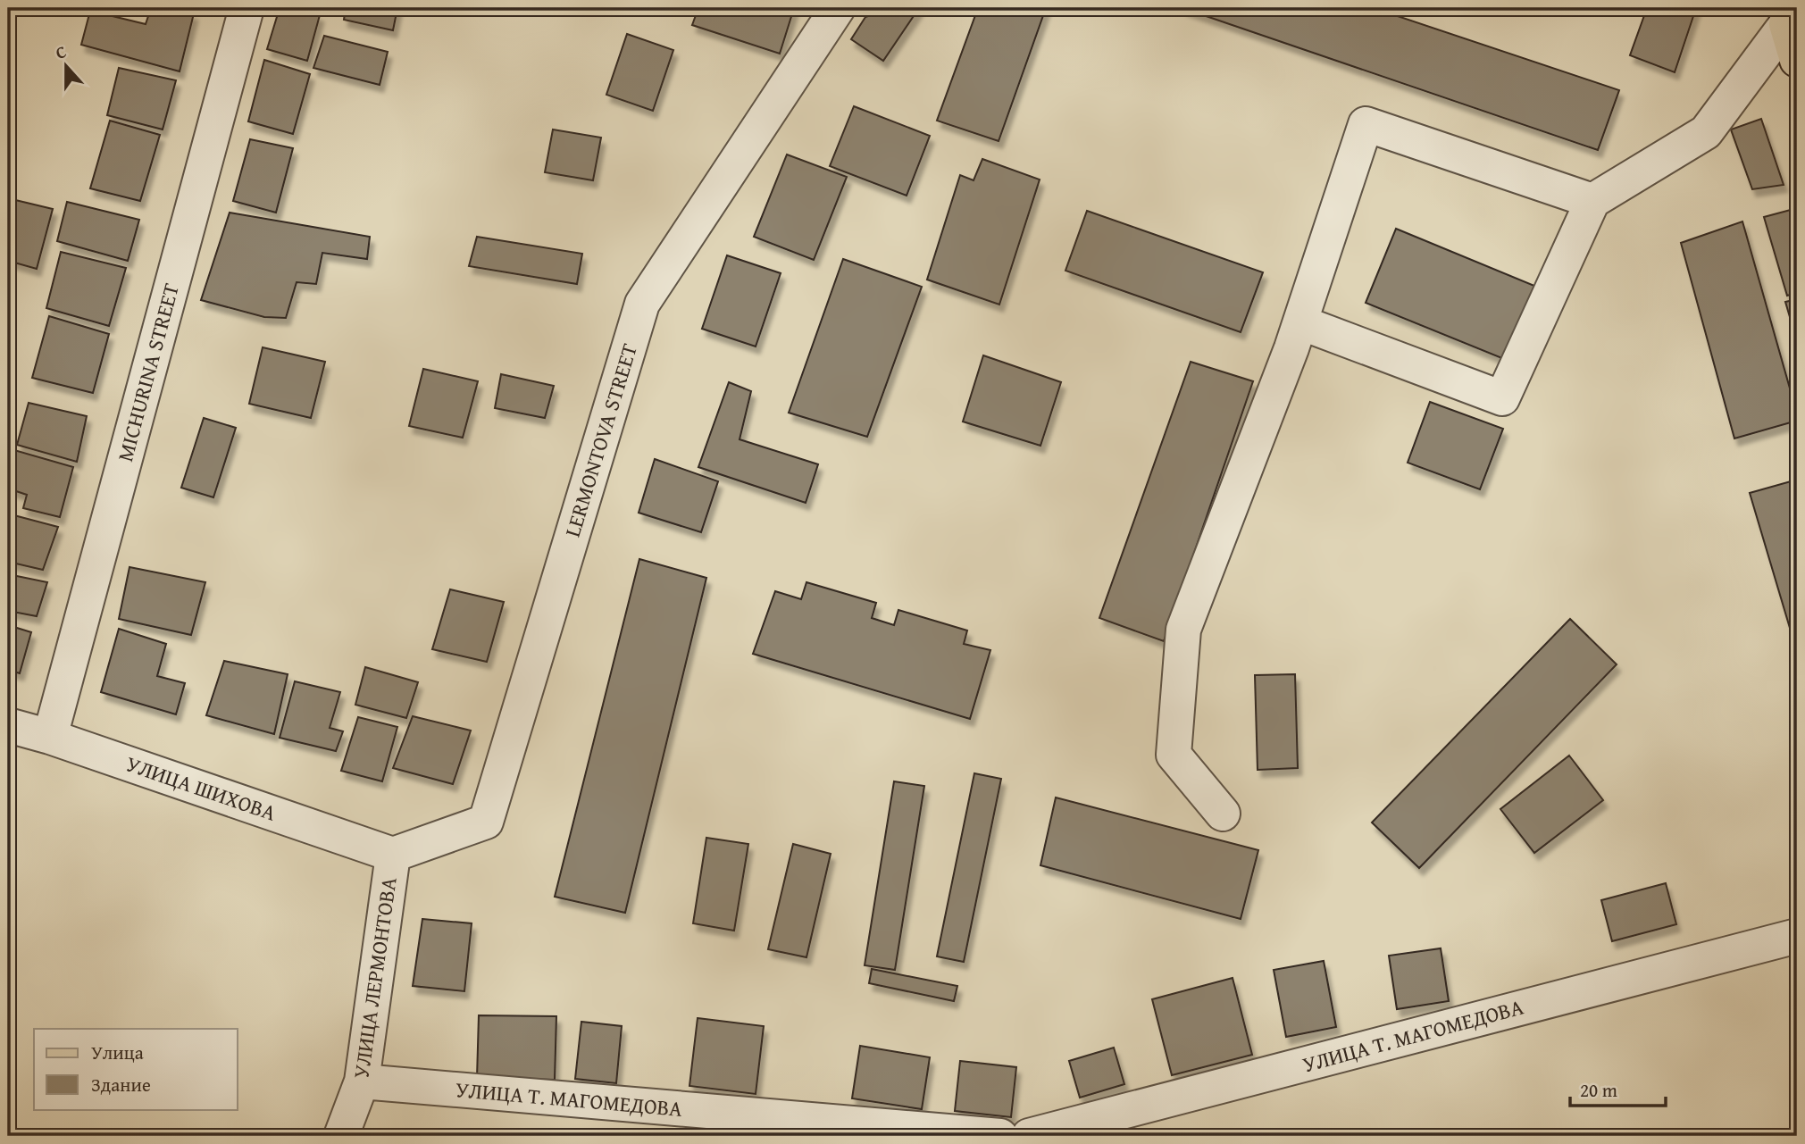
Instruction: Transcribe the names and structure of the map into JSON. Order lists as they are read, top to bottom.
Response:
{
  "streets": {
    "street": [
      "MICHURINA STREET",
      "LERMONTOVA STREET",
      "УЛИЦА ШИХОВА",
      "УЛИЦА ЛЕРМОНТОВА",
      "УЛИЦА Т. МАГОМЕДОВА"
    ]
  },
  "crossings": [
    ["MICHURINA STREET", "УЛИЦА ШИХОВА"],
    ["LERMONTOVA STREET", "УЛИЦА ШИХОВА"],
    ["LERMONTOVA STREET", "УЛИЦА ЛЕРМОНТОВА"],
    ["УЛИЦА ШИХОВА", "УЛИЦА ЛЕРМОНТОВА"],
    ["УЛИЦА ЛЕРМОНТОВА", "УЛИЦА Т. МАГОМЕДОВА"]
  ],
  "legend": ["Улица", "Здание"],
  "scale_bar": "20 m",
  "north": "top"
}
